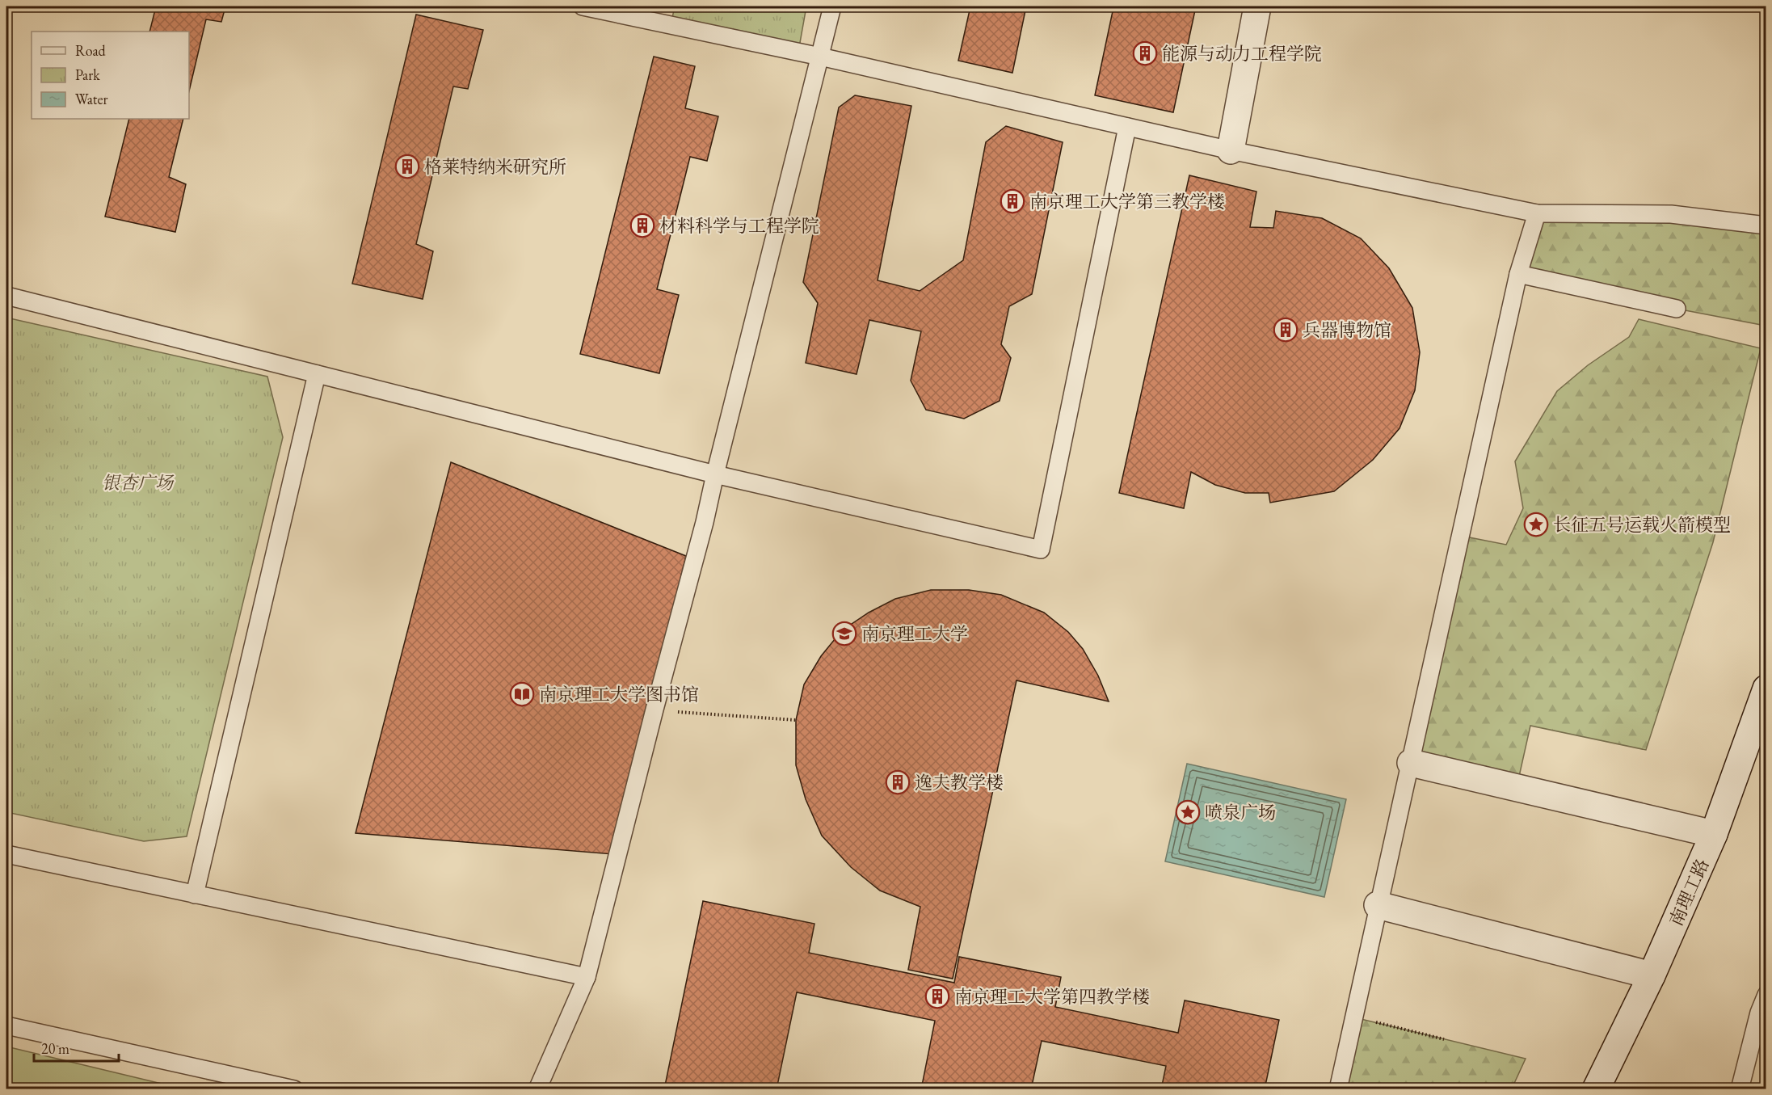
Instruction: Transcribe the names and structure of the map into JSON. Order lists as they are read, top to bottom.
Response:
{
  "streets": {
    "street": ["南理工路"]
  },
  "parks": ["银杏广场"],
  "places": {
    "building": [
      "能源与动力工程学院",
      "格莱特纳米研究所",
      "南京理工大学第三教学楼",
      "材料科学与工程学院",
      "兵器博物馆",
      "逸夫教学楼",
      "南京理工大学第四教学楼"
    ],
    "place": ["长征五号运载火箭模型", "喷泉广场"],
    "school or university": ["南京理工大学"],
    "library": ["南京理工大学图书馆"]
  },
  "legend": ["Road", "Park", "Water"],
  "scale_bar": "20 m"
}
